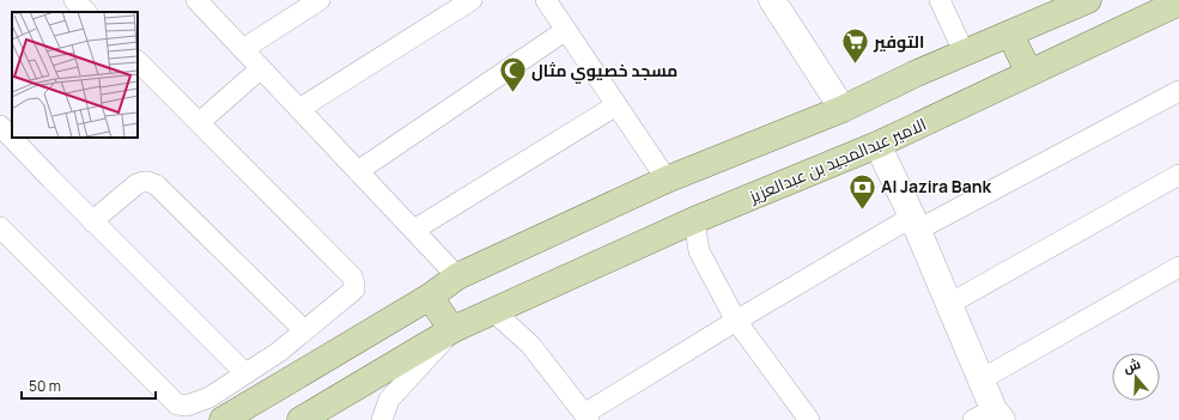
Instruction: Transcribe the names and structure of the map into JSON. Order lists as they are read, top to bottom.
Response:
{
  "streets": {
    "main road": ["الامير عبدالمجيد بن عبدالعزيز"]
  },
  "places": {
    "supermarket": ["التوفير"],
    "mosque": ["مسجد خصيوي مثال"],
    "bank": ["Al Jazira Bank"]
  },
  "scale_bar": "50 m",
  "north": "top"
}
